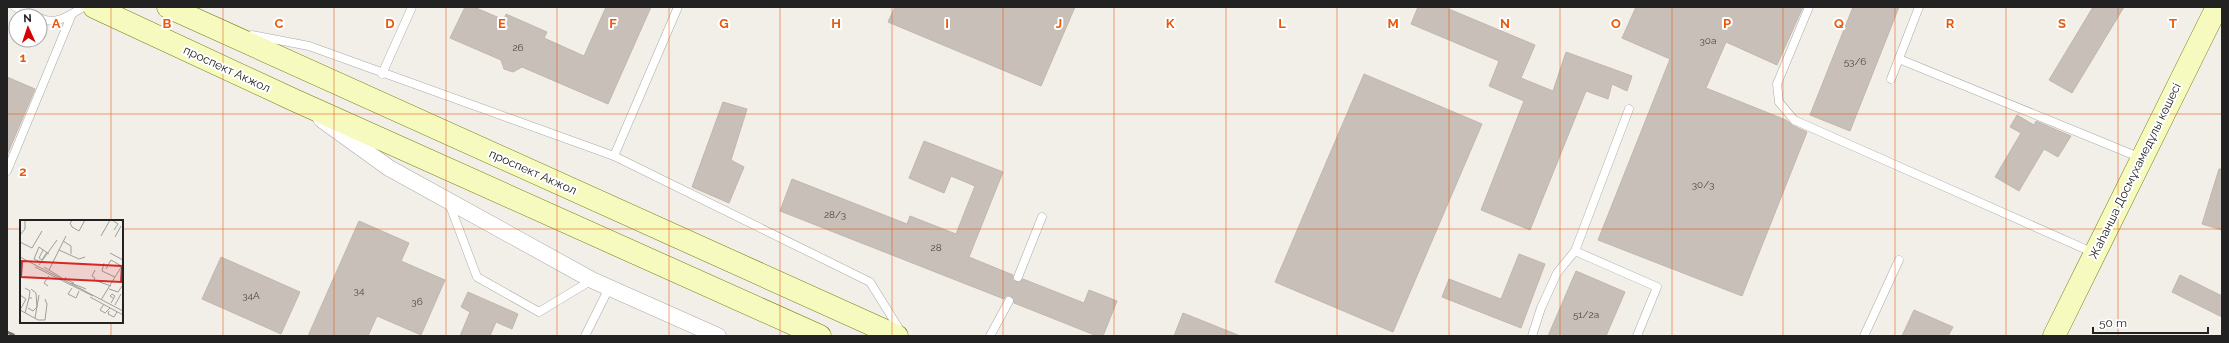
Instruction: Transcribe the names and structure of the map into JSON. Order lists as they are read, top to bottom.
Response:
{
  "streets": {
    "main road": ["проспект Акжол", "Жаһанша Досмұхамедұлы көшесі"]
  },
  "house_numbers": [
    "30а",
    "26",
    "53/6",
    "30/3",
    "28/3",
    "28",
    "34",
    "34А",
    "36",
    "51/2а"
  ],
  "scale_bar": "50 m",
  "north": "top",
  "grid": {
    "columns": [
      "A",
      "B",
      "C",
      "D",
      "E",
      "F",
      "G",
      "H",
      "I",
      "J",
      "K",
      "L",
      "M",
      "N",
      "O",
      "P",
      "Q",
      "R",
      "S",
      "T"
    ],
    "rows": ["1", "2"]
  }
}
